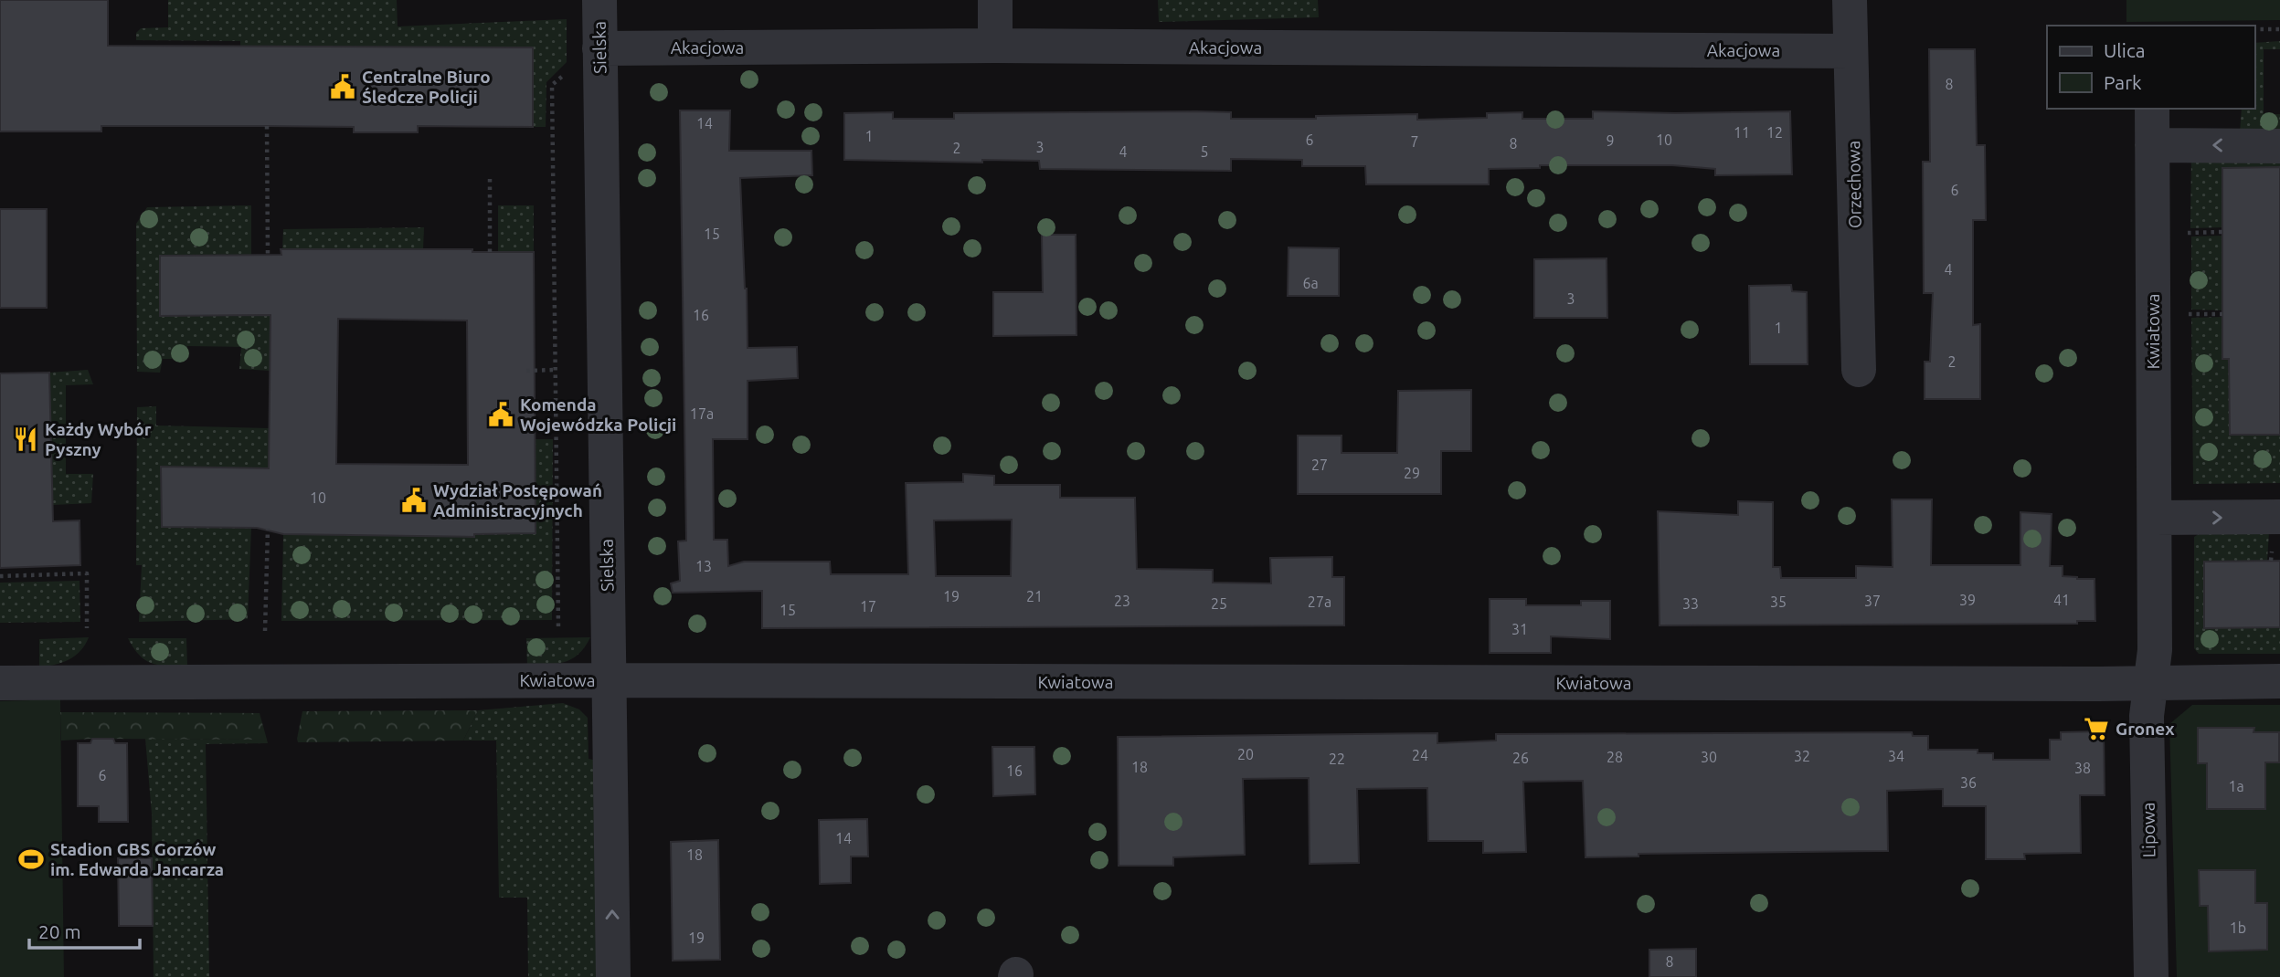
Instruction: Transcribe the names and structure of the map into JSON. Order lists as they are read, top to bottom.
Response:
{
  "streets": {
    "street": [
      "Sielska",
      "Akacjowa",
      "Orzechowa",
      "Kwiatowa",
      "Lipowa"
    ]
  },
  "crossings": [
    ["Sielska", "Akacjowa"],
    ["Sielska", "Kwiatowa"],
    ["Akacjowa", "Orzechowa"],
    ["Kwiatowa", "Lipowa"]
  ],
  "places": {
    "public building": ["Centralne Biuro Śledcze Policji", "Komenda Wojewódzka Policji", "Wydział Postępowań Administracyjnych"],
    "restaurant": ["Każdy Wybór Pyszny"],
    "supermarket": ["Gronex"],
    "sports": ["Stadion GBS Gorzów im. Edwarda Jancarza"]
  },
  "house_numbers": [
    "8",
    "14",
    "11",
    "12",
    "1",
    "6",
    "10",
    "9",
    "7",
    "8",
    "3",
    "2",
    "4",
    "5",
    "6",
    "15",
    "4",
    "6a",
    "3",
    "16",
    "1",
    "2",
    "17a",
    "27",
    "29",
    "10",
    "13",
    "19",
    "21",
    "39",
    "41",
    "23",
    "37",
    "27a",
    "35",
    "25",
    "33",
    "17",
    "15",
    "31",
    "20",
    "24",
    "32",
    "34",
    "28",
    "30",
    "26",
    "22",
    "18",
    "38",
    "16",
    "6",
    "36",
    "1a",
    "14",
    "18",
    "1b",
    "19",
    "8"
  ],
  "legend": ["Ulica", "Park"],
  "scale_bar": "20 m"
}
